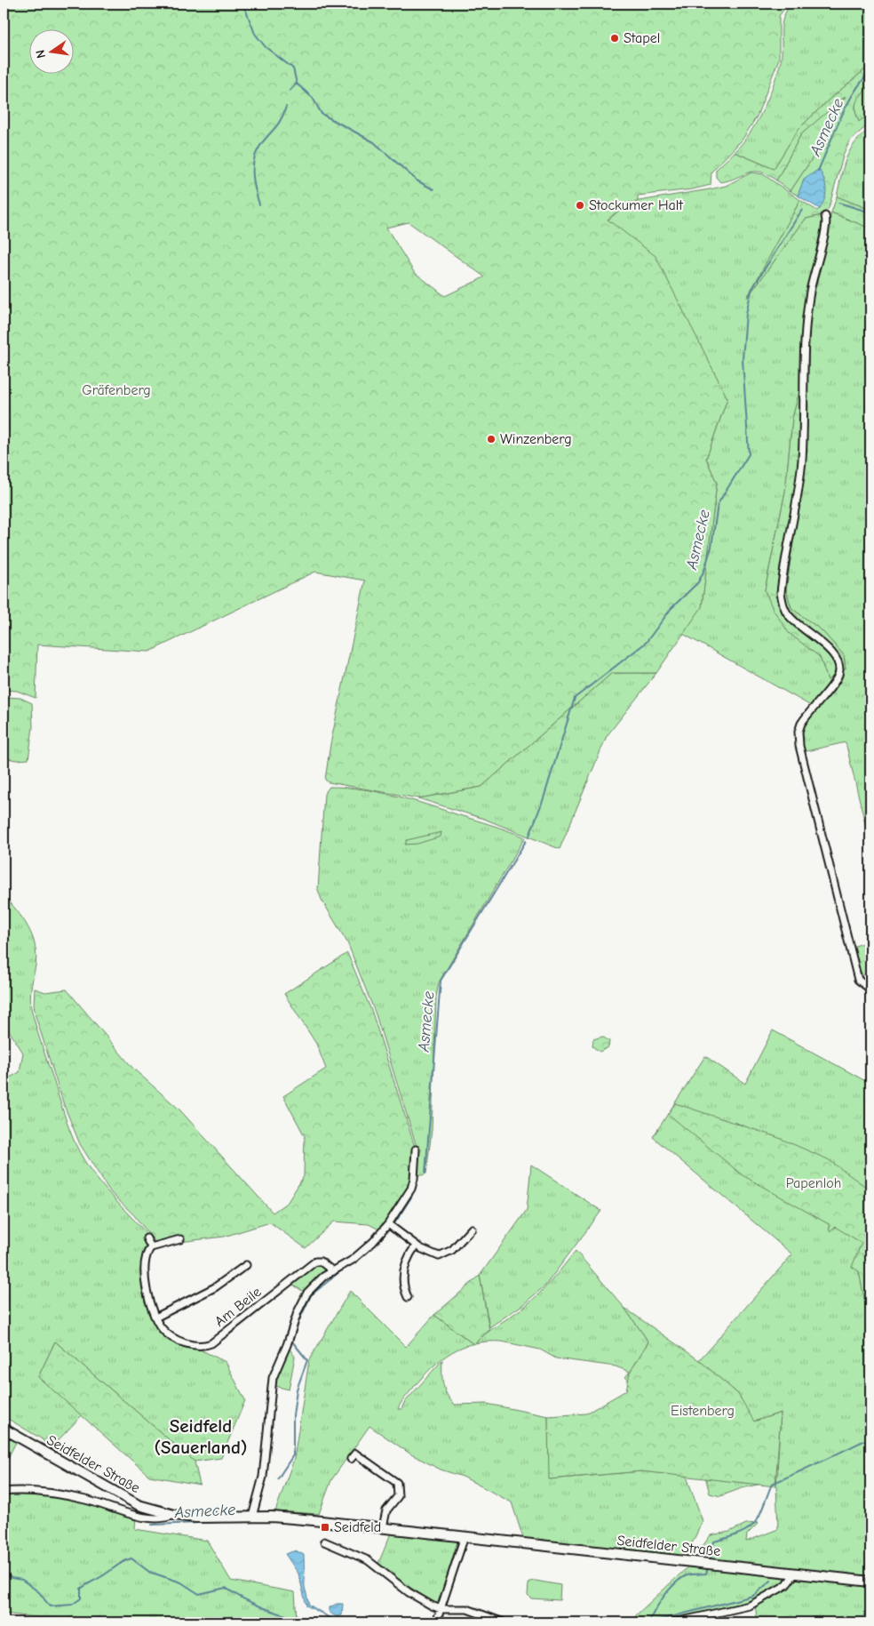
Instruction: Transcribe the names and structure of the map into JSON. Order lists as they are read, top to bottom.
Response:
{
  "streets": {
    "main road": ["Seidfelder Straße"],
    "street": ["Am Beile"]
  },
  "districts": ["Seidfeld (Sauerland)"],
  "water": ["Asmecke"],
  "parks": ["Gräfenberg", "Papenloh", "Eistenberg"],
  "places": {
    "other": ["Stapel", "Stockumer Halt", "Winzenberg"],
    "transit": ["Seidfeld"]
  },
  "north": "left"
}
